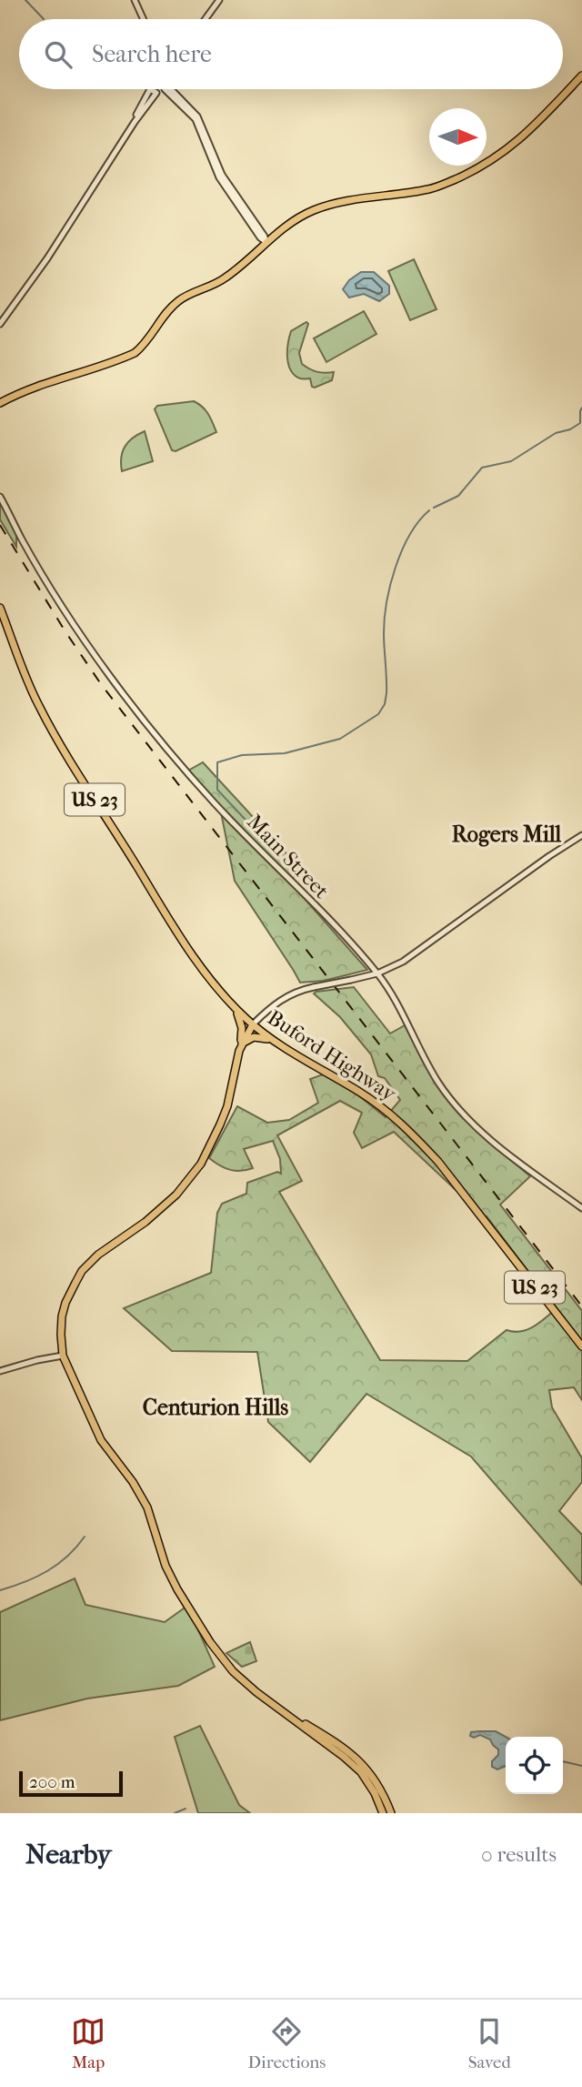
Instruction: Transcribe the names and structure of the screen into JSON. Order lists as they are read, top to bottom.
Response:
{
  "streets": {
    "main road": ["US 23", "Buford Highway"],
    "street": ["Main Street"]
  },
  "districts": ["Rogers Mill", "Centurion Hills"],
  "scale_bar": "200 m",
  "north": "right",
  "page": {
    "search": "Search here",
    "scale": "200 m",
    "heading": ["Nearby", "0 results"],
    "nav": ["Map", "Directions", "Saved"]
  }
}
